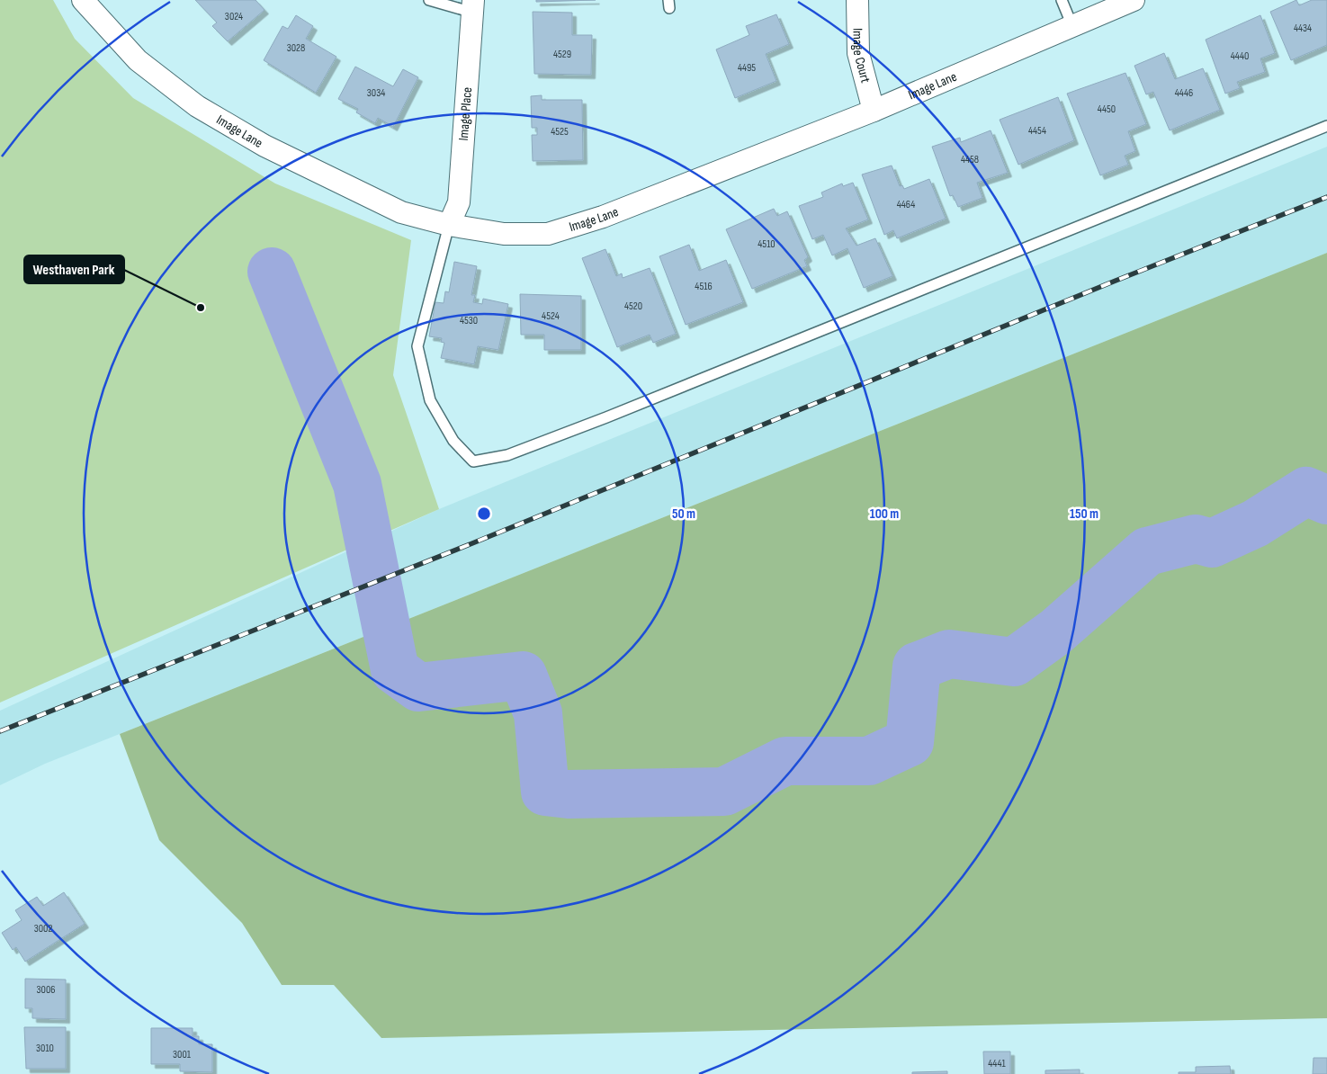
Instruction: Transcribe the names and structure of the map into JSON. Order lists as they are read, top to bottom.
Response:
{
  "streets": {
    "street": ["Image Court", "Image Lane", "Image Place"]
  },
  "crossings": [
    ["Image Court", "Image Lane"],
    ["Image Lane", "Image Place"]
  ],
  "places": ["Westhaven Park"],
  "house_numbers": [
    "3024",
    "4434",
    "3028",
    "4529",
    "4440",
    "4495",
    "3034",
    "4446",
    "4450",
    "4454",
    "4525",
    "4458",
    "4464",
    "4510",
    "4516",
    "4520",
    "4524",
    "4530",
    "3002",
    "3006",
    "3010",
    "3001",
    "4441"
  ],
  "rings": ["50 m", "100 m", "150 m"]
}
